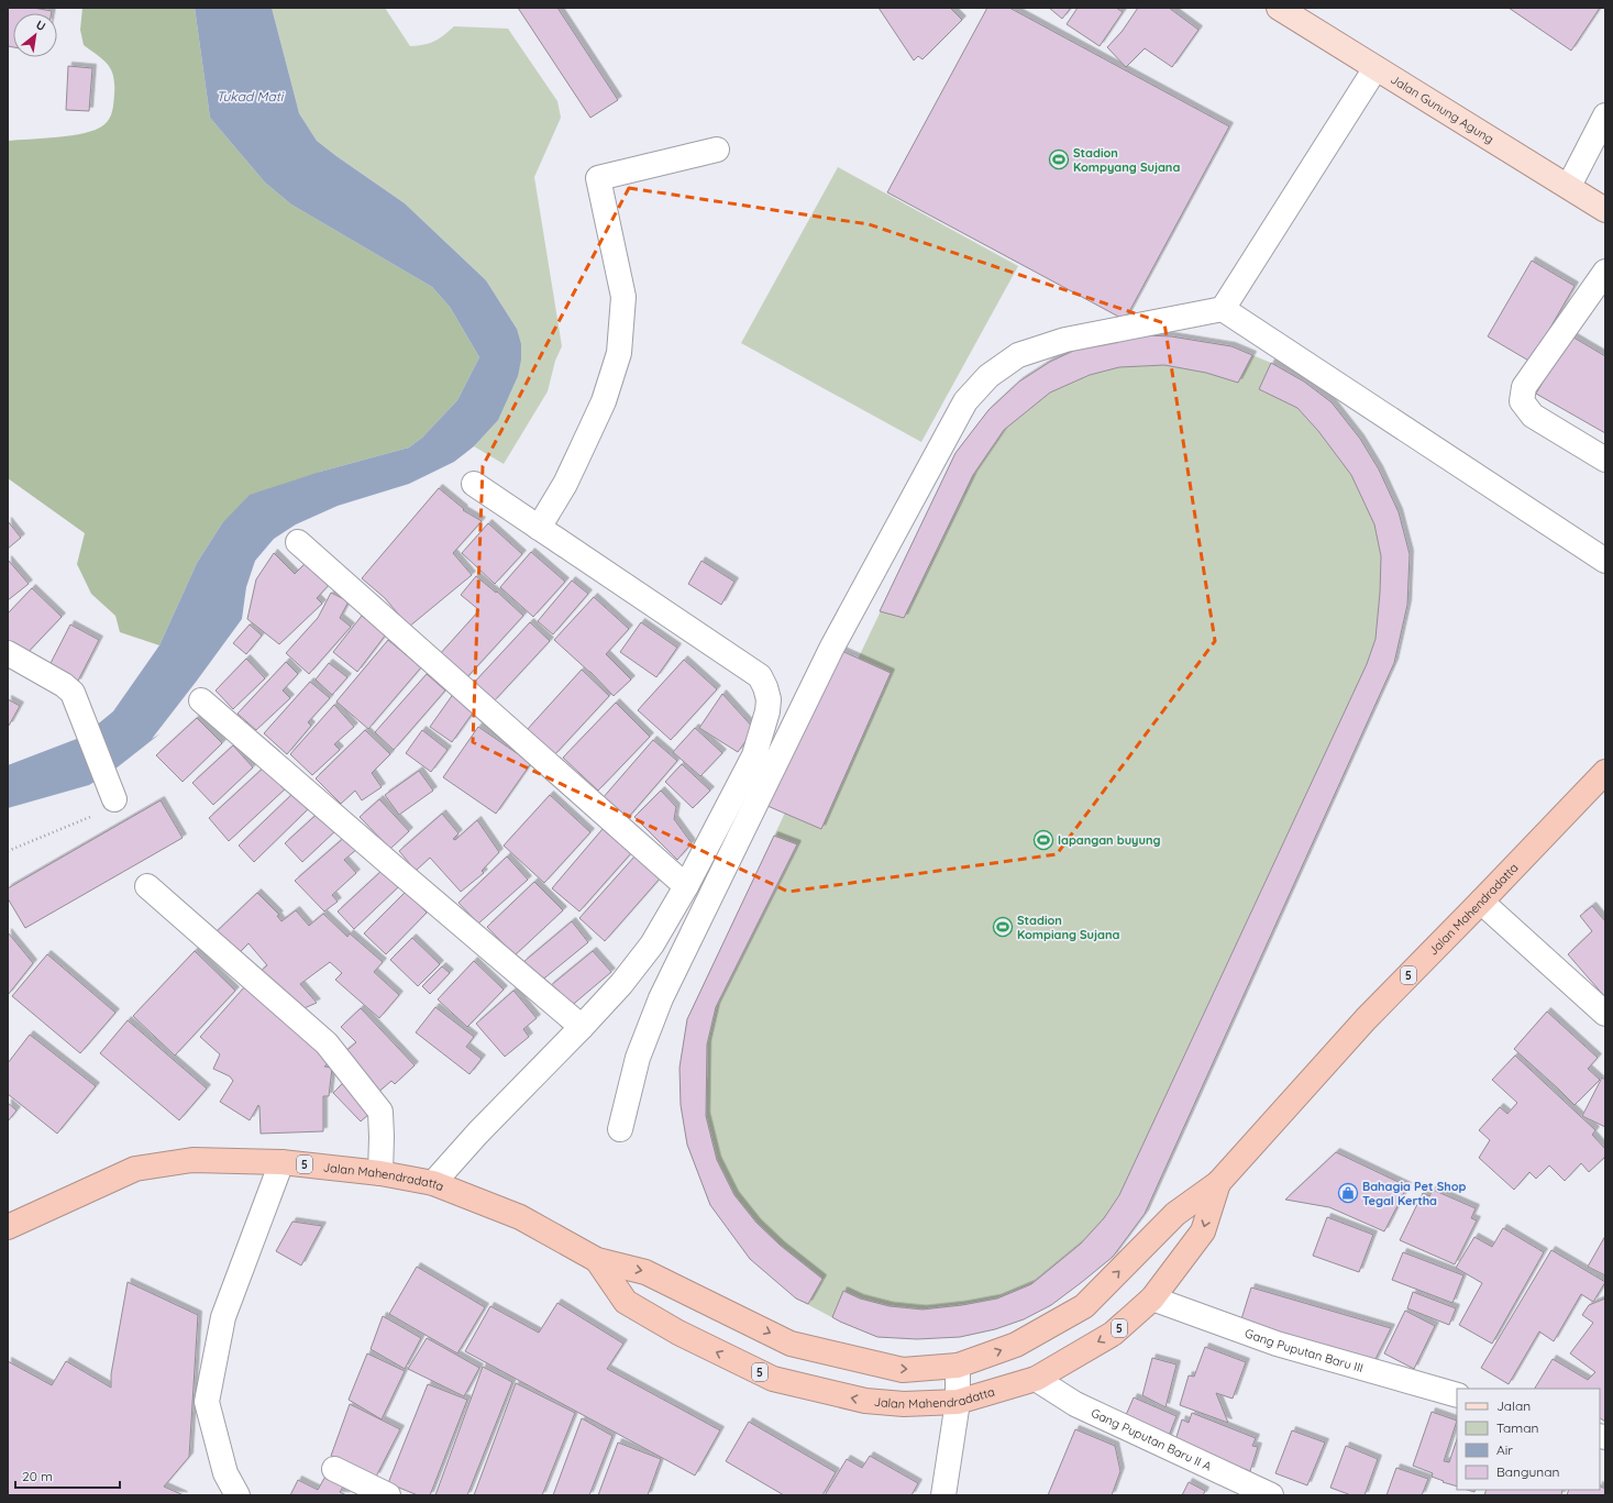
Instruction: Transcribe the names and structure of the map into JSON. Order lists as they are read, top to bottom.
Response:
{
  "streets": {
    "highway": ["Jalan Mahendradatta", "5"],
    "main road": ["Jalan Gunung Agung"],
    "street": ["Gang Puputan Baru III", "Gang Puputan Baru II A"]
  },
  "crossings": [
    ["Jalan Mahendradatta", "Gang Puputan Baru III"],
    ["Jalan Mahendradatta", "Gang Puputan Baru II A"]
  ],
  "water": ["Tukad Mati"],
  "places": {
    "sports": ["Stadion Kompyang Sujana", "lapangan buyung", "Stadion Kompiang Sujana"],
    "shop": ["Bahagia Pet Shop Tegal Kertha"]
  },
  "legend": [
    "Jalan",
    "Taman",
    "Air",
    "Bangunan"
  ],
  "scale_bar": "20 m",
  "north": "top right"
}
